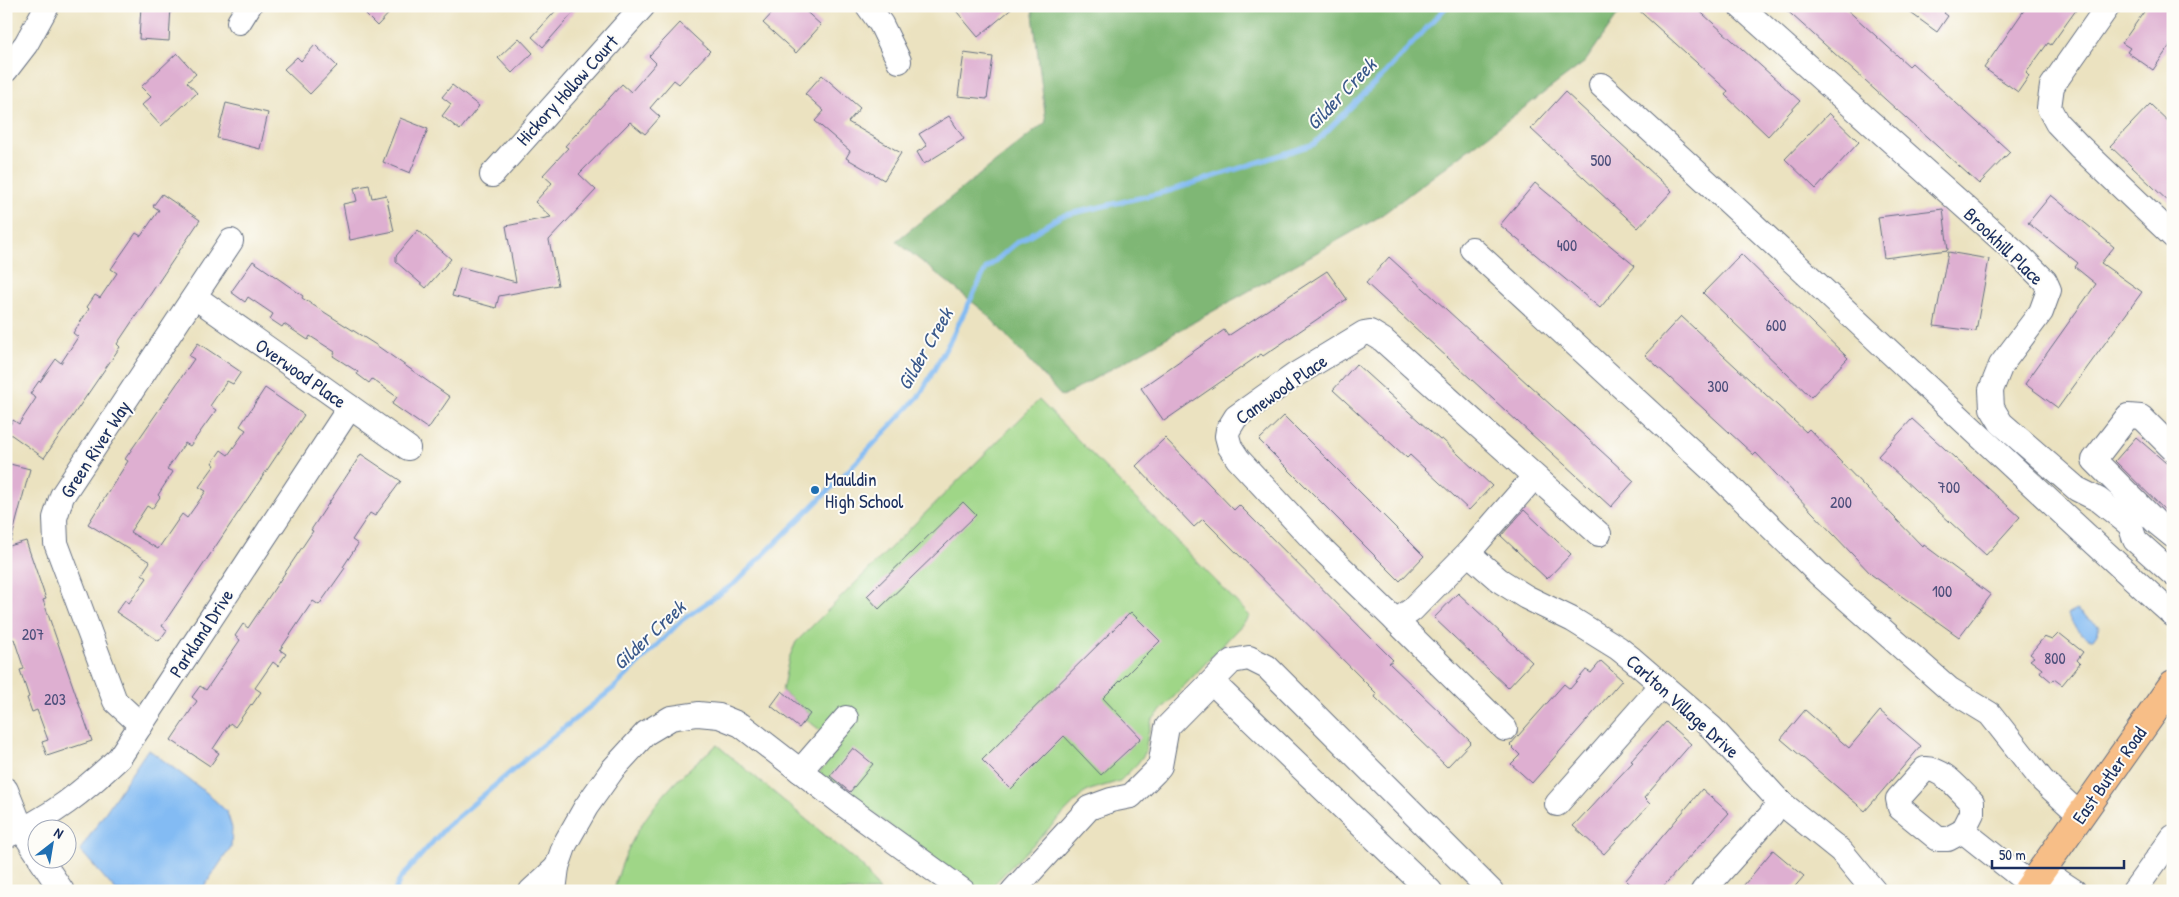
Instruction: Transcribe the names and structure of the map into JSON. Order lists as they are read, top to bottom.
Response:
{
  "streets": {
    "main road": ["East Butler Road"],
    "street": [
      "Hickory Hollow Court",
      "Brookhill Place",
      "Overwood Place",
      "Canewood Place",
      "Green River Way",
      "Parkland Drive",
      "Carlton Village Drive"
    ]
  },
  "crossings": [
    ["Overwood Place", "Green River Way"],
    ["Overwood Place", "Parkland Drive"],
    ["Green River Way", "Parkland Drive"]
  ],
  "water": ["Gilder Creek"],
  "places": ["Mauldin High School"],
  "house_numbers": [
    "500",
    "400",
    "600",
    "300",
    "700",
    "200",
    "100",
    "207",
    "800",
    "203"
  ],
  "scale_bar": "50 m",
  "north": "top right"
}
